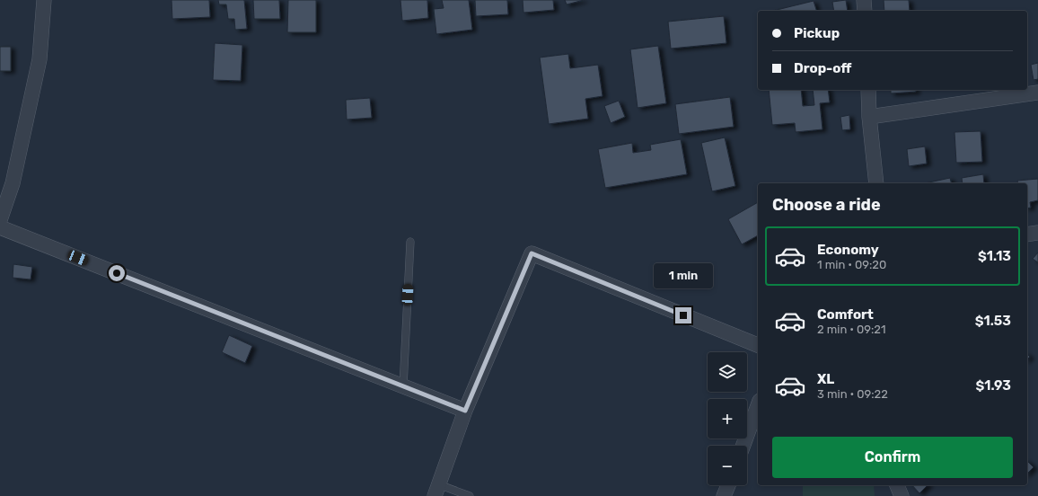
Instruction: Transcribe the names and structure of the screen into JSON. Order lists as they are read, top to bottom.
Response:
{
  "page": {
    "banner": ["Pickup", "Drop-off"],
    "heading": "Choose a ride",
    "list": [
      {
        "name": "Economy",
        "note": "1 min · 09:20",
        "value": "$1.13"
      },
      {
        "name": "Comfort",
        "note": "2 min · 09:21",
        "value": "$1.53"
      },
      {
        "name": "XL",
        "note": "3 min · 09:22",
        "value": "$1.93"
      }
    ],
    "bubble": "1 min",
    "map_buttons": ["+", "−"],
    "buttons": "Confirm"
  }
}
